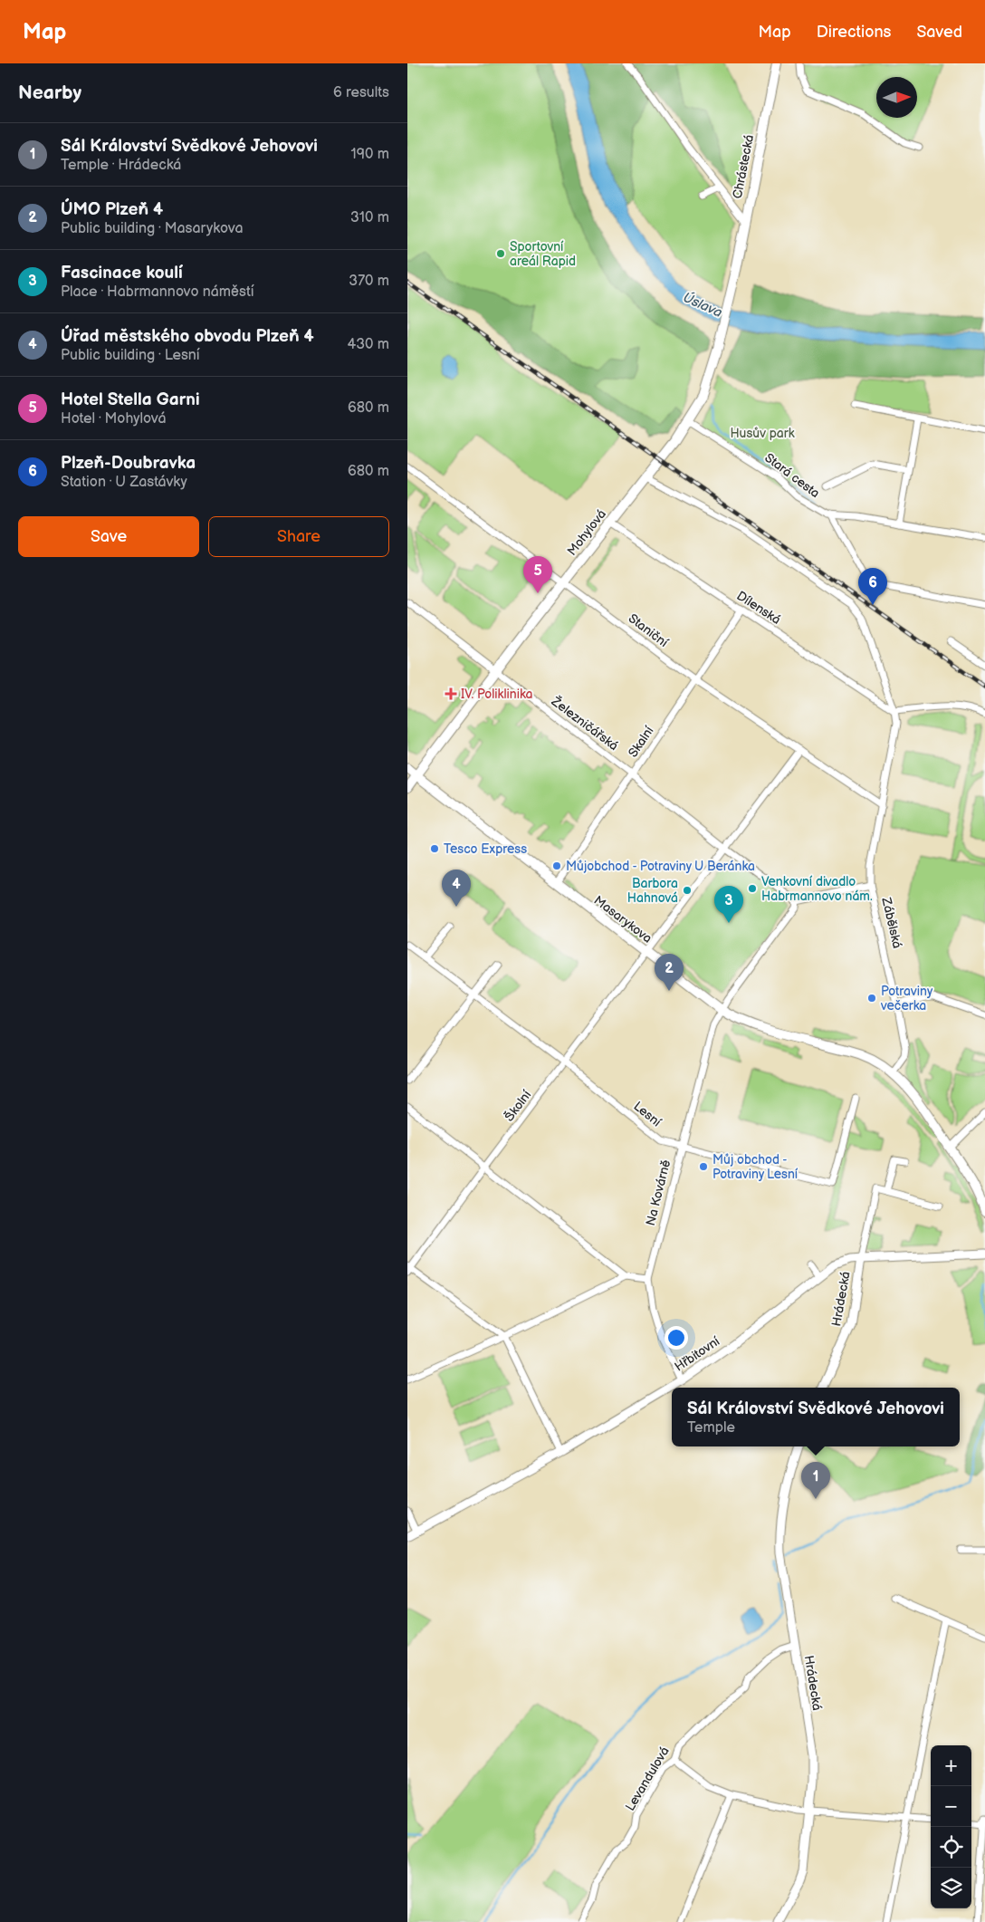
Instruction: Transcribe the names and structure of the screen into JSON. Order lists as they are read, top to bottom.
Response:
{
  "streets": {
    "main road": ["Chrástecká", "Mohylová", "Masarykova"],
    "street": [
      "Stará cesta",
      "Dílenská",
      "Staniční",
      "Železničářská",
      "Skalní",
      "Zábělská",
      "Školní",
      "Lesní",
      "Na Kovárně",
      "Hrádecká",
      "Hřbitovní",
      "Levandulová"
    ]
  },
  "crossings": [
    ["Chrástecká", "Mohylová"],
    ["Stará cesta", "Mohylová"],
    ["Mohylová", "Dílenská"],
    ["Mohylová", "Staniční"],
    ["Mohylová", "Železničářská"],
    ["Mohylová", "Masarykova"],
    ["Mohylová", "Zábělská"],
    ["Dílenská", "Skalní"],
    ["Dílenská", "Zábělská"],
    ["Staniční", "Skalní"],
    ["Staniční", "Zábělská"],
    ["Staniční", "Školní"],
    ["Železničářská", "Skalní"],
    ["Železničářská", "Školní"],
    ["Železničářská", "Na Kovárně"],
    ["Skalní", "Masarykova"],
    ["Masarykova", "Zábělská"],
    ["Masarykova", "Školní"],
    ["Masarykova", "Na Kovárně"],
    ["Školní", "Lesní"],
    ["Lesní", "Na Kovárně"],
    ["Na Kovárně", "Hřbitovní"],
    ["Hrádecká", "Hřbitovní"],
    ["Hrádecká", "Levandulová"]
  ],
  "water": ["Úslava"],
  "parks": ["Husův park"],
  "places": {
    "other": [
      "Sportovní areál Rapid",
      "Tesco Express",
      "Můjobchod - Potraviny U Beránka",
      "Venkovní divadlo Habrmannovo nám.",
      "Barbora Hahnová",
      "Potraviny večerka",
      "Můj obchod - Potraviny Lesní"
    ],
    "health": ["IV. Poliklinika"]
  },
  "north": "right",
  "page": {
    "header": "Map",
    "nav": ["Map", "Directions", "Saved"],
    "heading": ["Nearby", "6 results"],
    "list": [
      {
        "mark": "1",
        "name": "Sál Království Svědkové Jehovovi",
        "note": "Temple · Hrádecká",
        "value": "190 m"
      },
      {
        "mark": "2",
        "name": "ÚMO Plzeň 4",
        "note": "Public building · Masarykova",
        "value": "310 m"
      },
      {
        "mark": "3",
        "name": "Fascinace koulí",
        "note": "Place · Habrmannovo náměstí",
        "value": "370 m"
      },
      {
        "mark": "4",
        "name": "Úřad městského obvodu Plzeň 4",
        "note": "Public building · Lesní",
        "value": "430 m"
      },
      {
        "mark": "5",
        "name": "Hotel Stella Garni",
        "note": "Hotel · Mohylová",
        "value": "680 m"
      },
      {
        "mark": "6",
        "name": "Plzeň-Doubravka",
        "note": "Station · U Zastávky",
        "value": "680 m"
      }
    ],
    "buttons": ["Save", "Share"],
    "pins": [
      "5",
      "6",
      "4",
      "3",
      "2",
      "1"
    ],
    "popup": ["Sál Království Svědkové Jehovovi", "Temple"],
    "map_buttons": ["+", "−"]
  }
}
